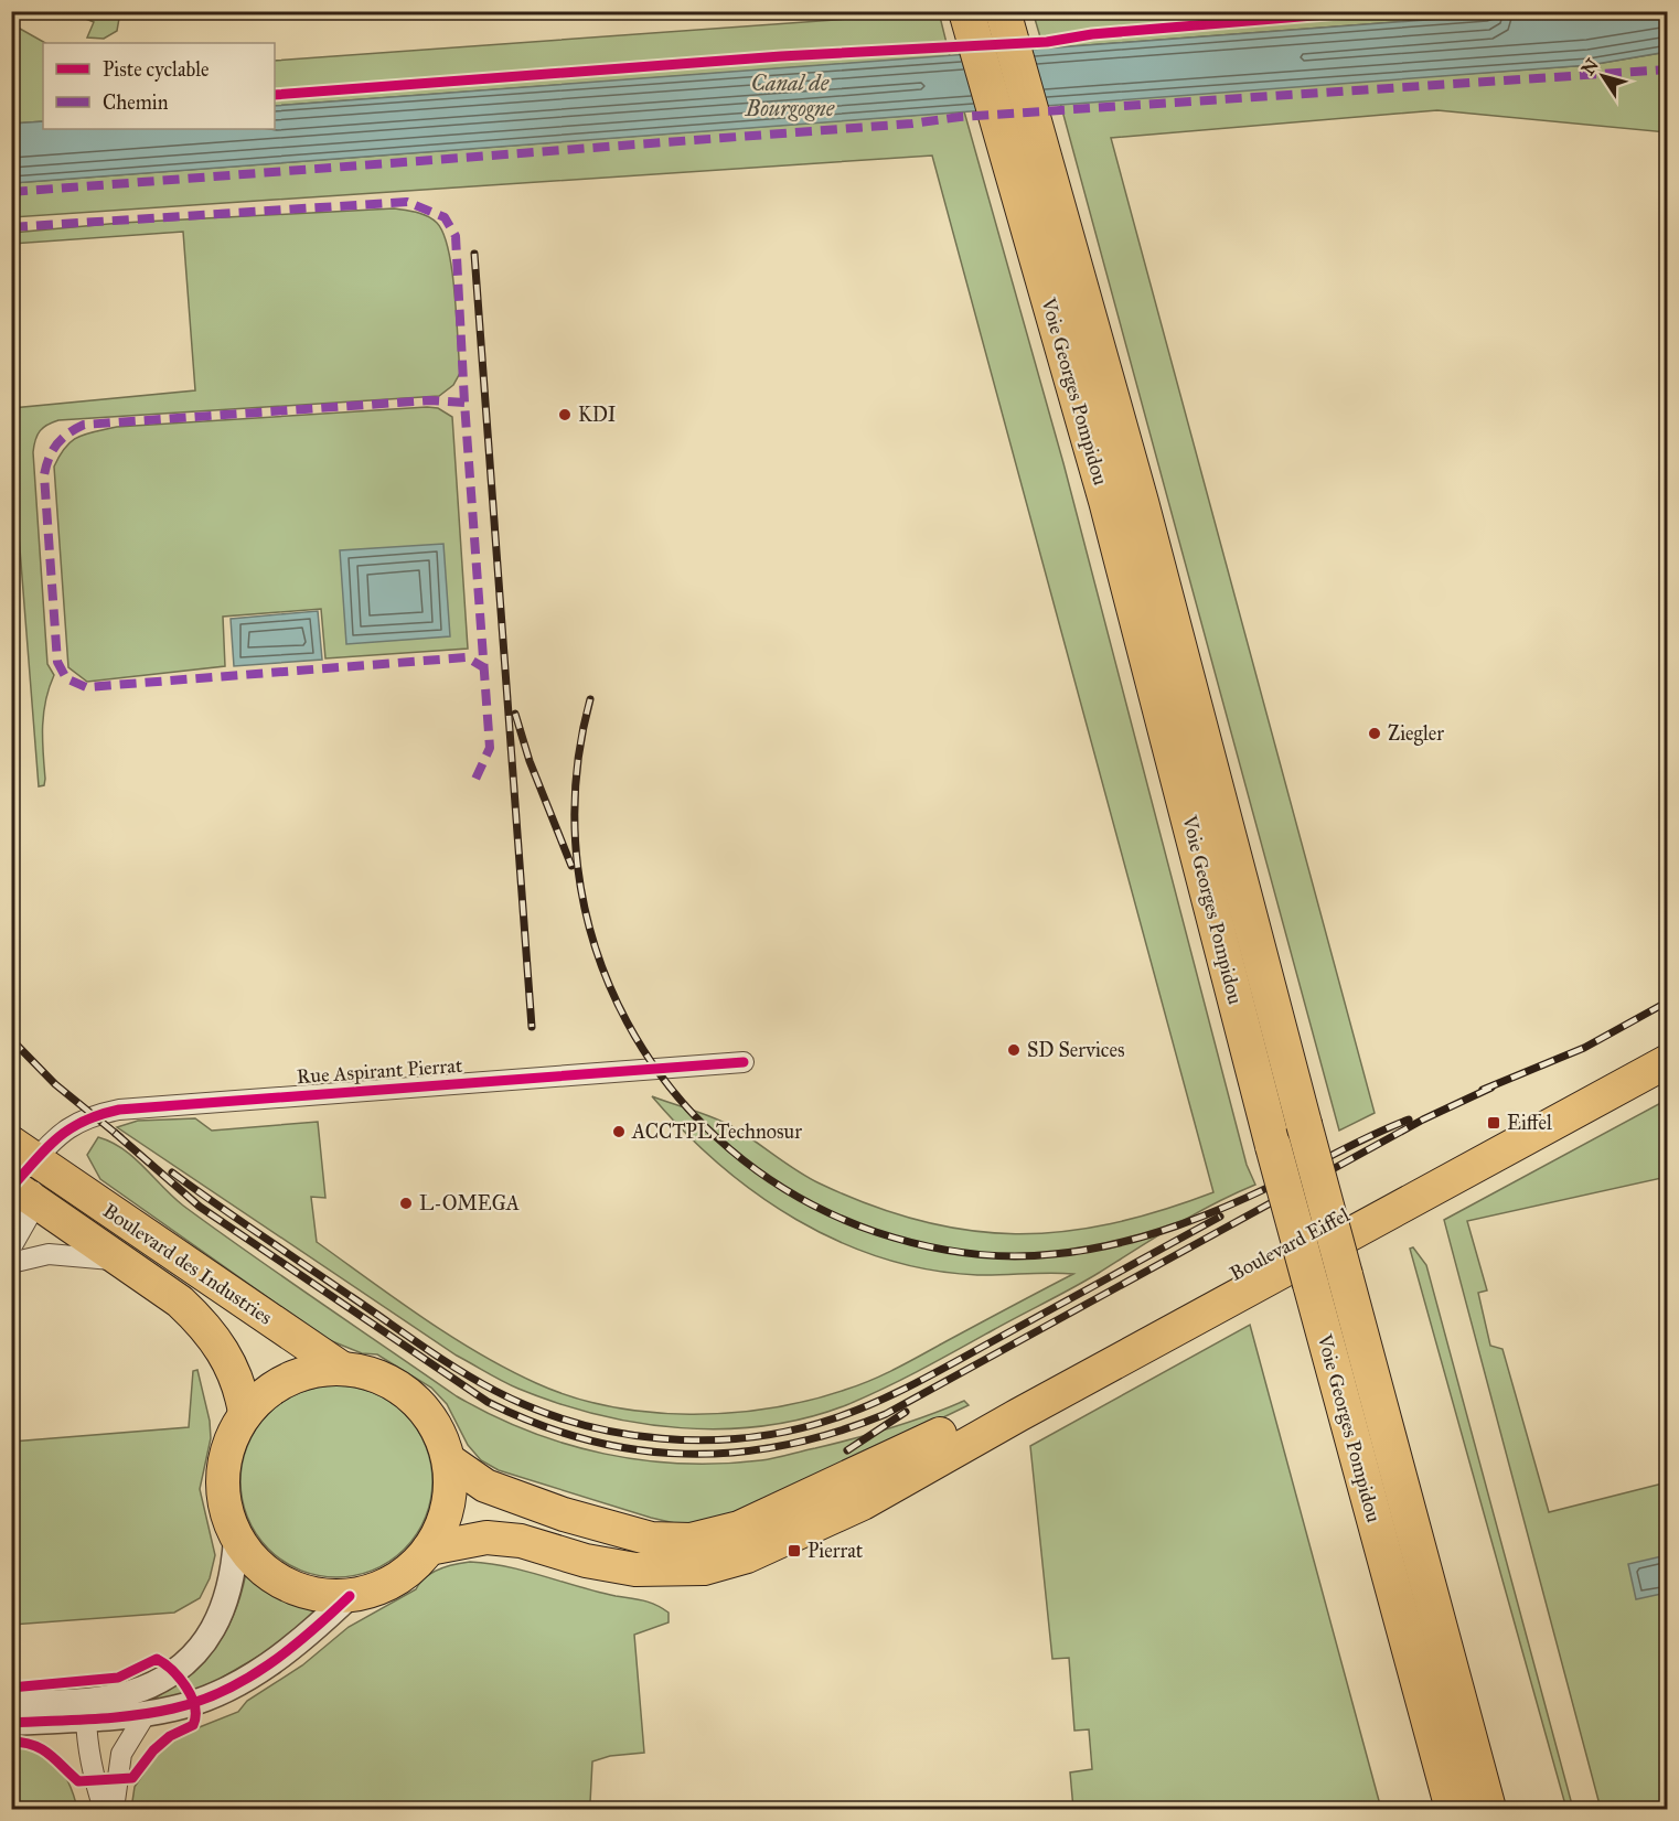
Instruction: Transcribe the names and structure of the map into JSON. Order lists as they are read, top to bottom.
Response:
{
  "streets": {
    "highway": ["Voie Georges Pompidou"],
    "main road": ["Boulevard Eiffel", "Boulevard des Industries"],
    "street": ["Rue Aspirant Pierrat"]
  },
  "crossings": [
    ["Rue Aspirant Pierrat", "Boulevard des Industries"],
    ["Boulevard Eiffel", "Boulevard des Industries"]
  ],
  "water": ["Canal de Bourgogne"],
  "places": {
    "other": [
      "KDI",
      "Ziegler",
      "SD Services",
      "ACCTPL Technosur",
      "L-OMEGA"
    ],
    "transit": ["Eiffel", "Pierrat"]
  },
  "legend": ["Piste cyclable", "Chemin"],
  "north": "top left"
}
